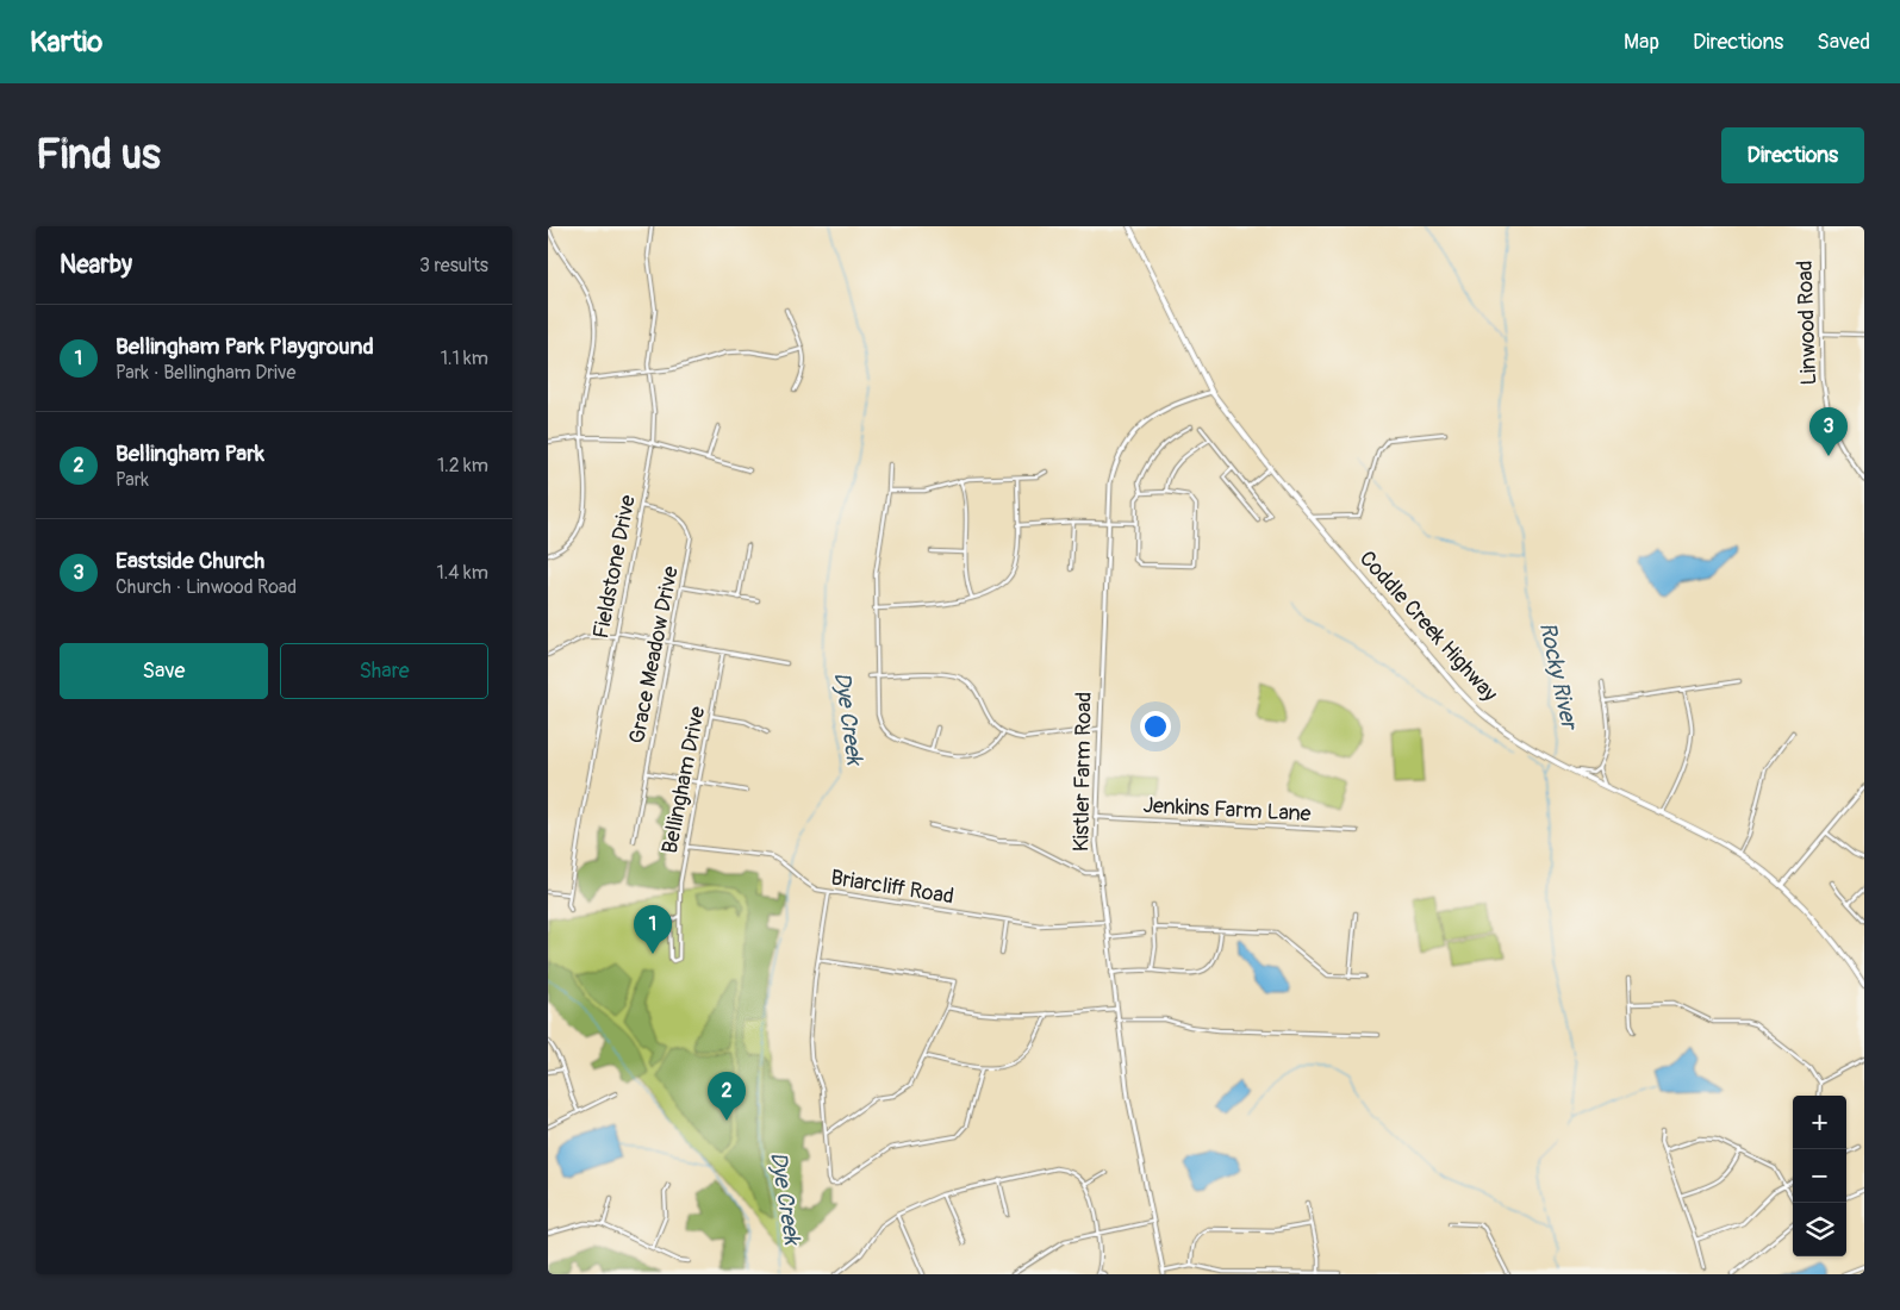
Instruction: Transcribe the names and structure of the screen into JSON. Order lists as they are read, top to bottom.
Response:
{
  "streets": {
    "main road": ["Coddle Creek Highway"],
    "street": [
      "Linwood Road",
      "Fieldstone Drive",
      "Grace Meadow Drive",
      "Kistler Farm Road",
      "Bellingham Drive",
      "Jenkins Farm Lane",
      "Briarcliff Road"
    ]
  },
  "crossings": [
    ["Fieldstone Drive", "Grace Meadow Drive"],
    ["Coddle Creek Highway", "Kistler Farm Road"],
    ["Kistler Farm Road", "Jenkins Farm Lane"],
    ["Kistler Farm Road", "Briarcliff Road"],
    ["Bellingham Drive", "Briarcliff Road"]
  ],
  "water": ["Rocky River", "Dye Creek"],
  "page": {
    "header": "Kartio",
    "nav": ["Map", "Directions", "Saved"],
    "buttons": [
      "Directions",
      ["Save", "Share"]
    ],
    "title": "Find us",
    "heading": ["Nearby", "3 results"],
    "list": [
      {
        "mark": "1",
        "name": "Bellingham Park Playground",
        "note": "Park · Bellingham Drive",
        "value": "1.1 km"
      },
      {
        "mark": "2",
        "name": "Bellingham Park",
        "note": "Park",
        "value": "1.2 km"
      },
      {
        "mark": "3",
        "name": "Eastside Church",
        "note": "Church · Linwood Road",
        "value": "1.4 km"
      }
    ],
    "pins": ["3", "1", "2"],
    "map_buttons": ["+", "−"]
  }
}
